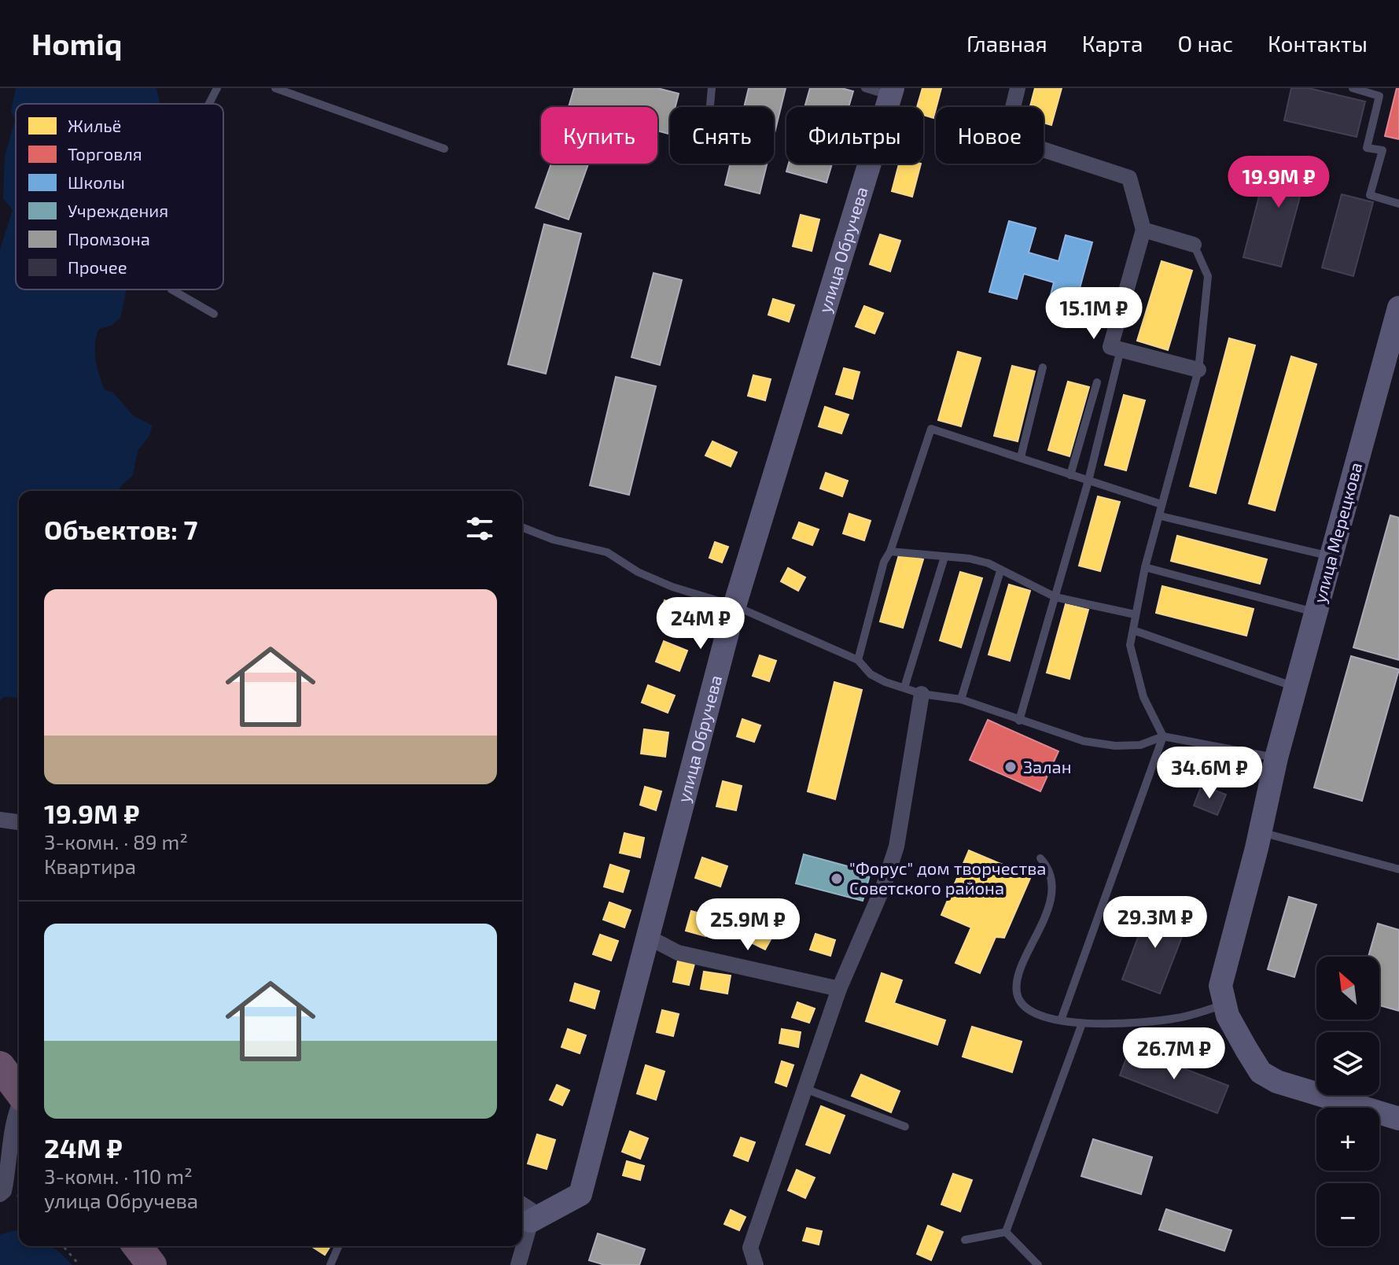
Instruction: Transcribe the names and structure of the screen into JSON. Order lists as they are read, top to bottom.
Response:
{
  "streets": {
    "street": ["улица Обручева", "улица Мерецкова"]
  },
  "places": ["Залан", "\"Форус\" дом творчества Советского района"],
  "legend": [
    "Жильё",
    "Торговля",
    "Школы",
    "Учреждения",
    "Промзона",
    "Прочее"
  ],
  "north": "top left",
  "page": {
    "header": "Homiq",
    "nav": [
      "Главная",
      "Карта",
      "О нас",
      "Контакты"
    ],
    "chip": [
      "Купить",
      "Снять",
      "Фильтры",
      "Новое"
    ],
    "price": [
      "19.9M ₽",
      "15.1M ₽",
      "24M ₽",
      "34.6M ₽",
      "29.3M ₽",
      "25.9M ₽",
      "26.7M ₽"
    ],
    "heading": "Объектов: 7",
    "list": [
      {
        "name": "19.9M ₽",
        "note": "3-комн. · 89 m² · Квартира"
      },
      {
        "name": "24M ₽",
        "note": "3-комн. · 110 m² · улица Обручева"
      }
    ],
    "map_buttons": ["+", "−"]
  }
}
